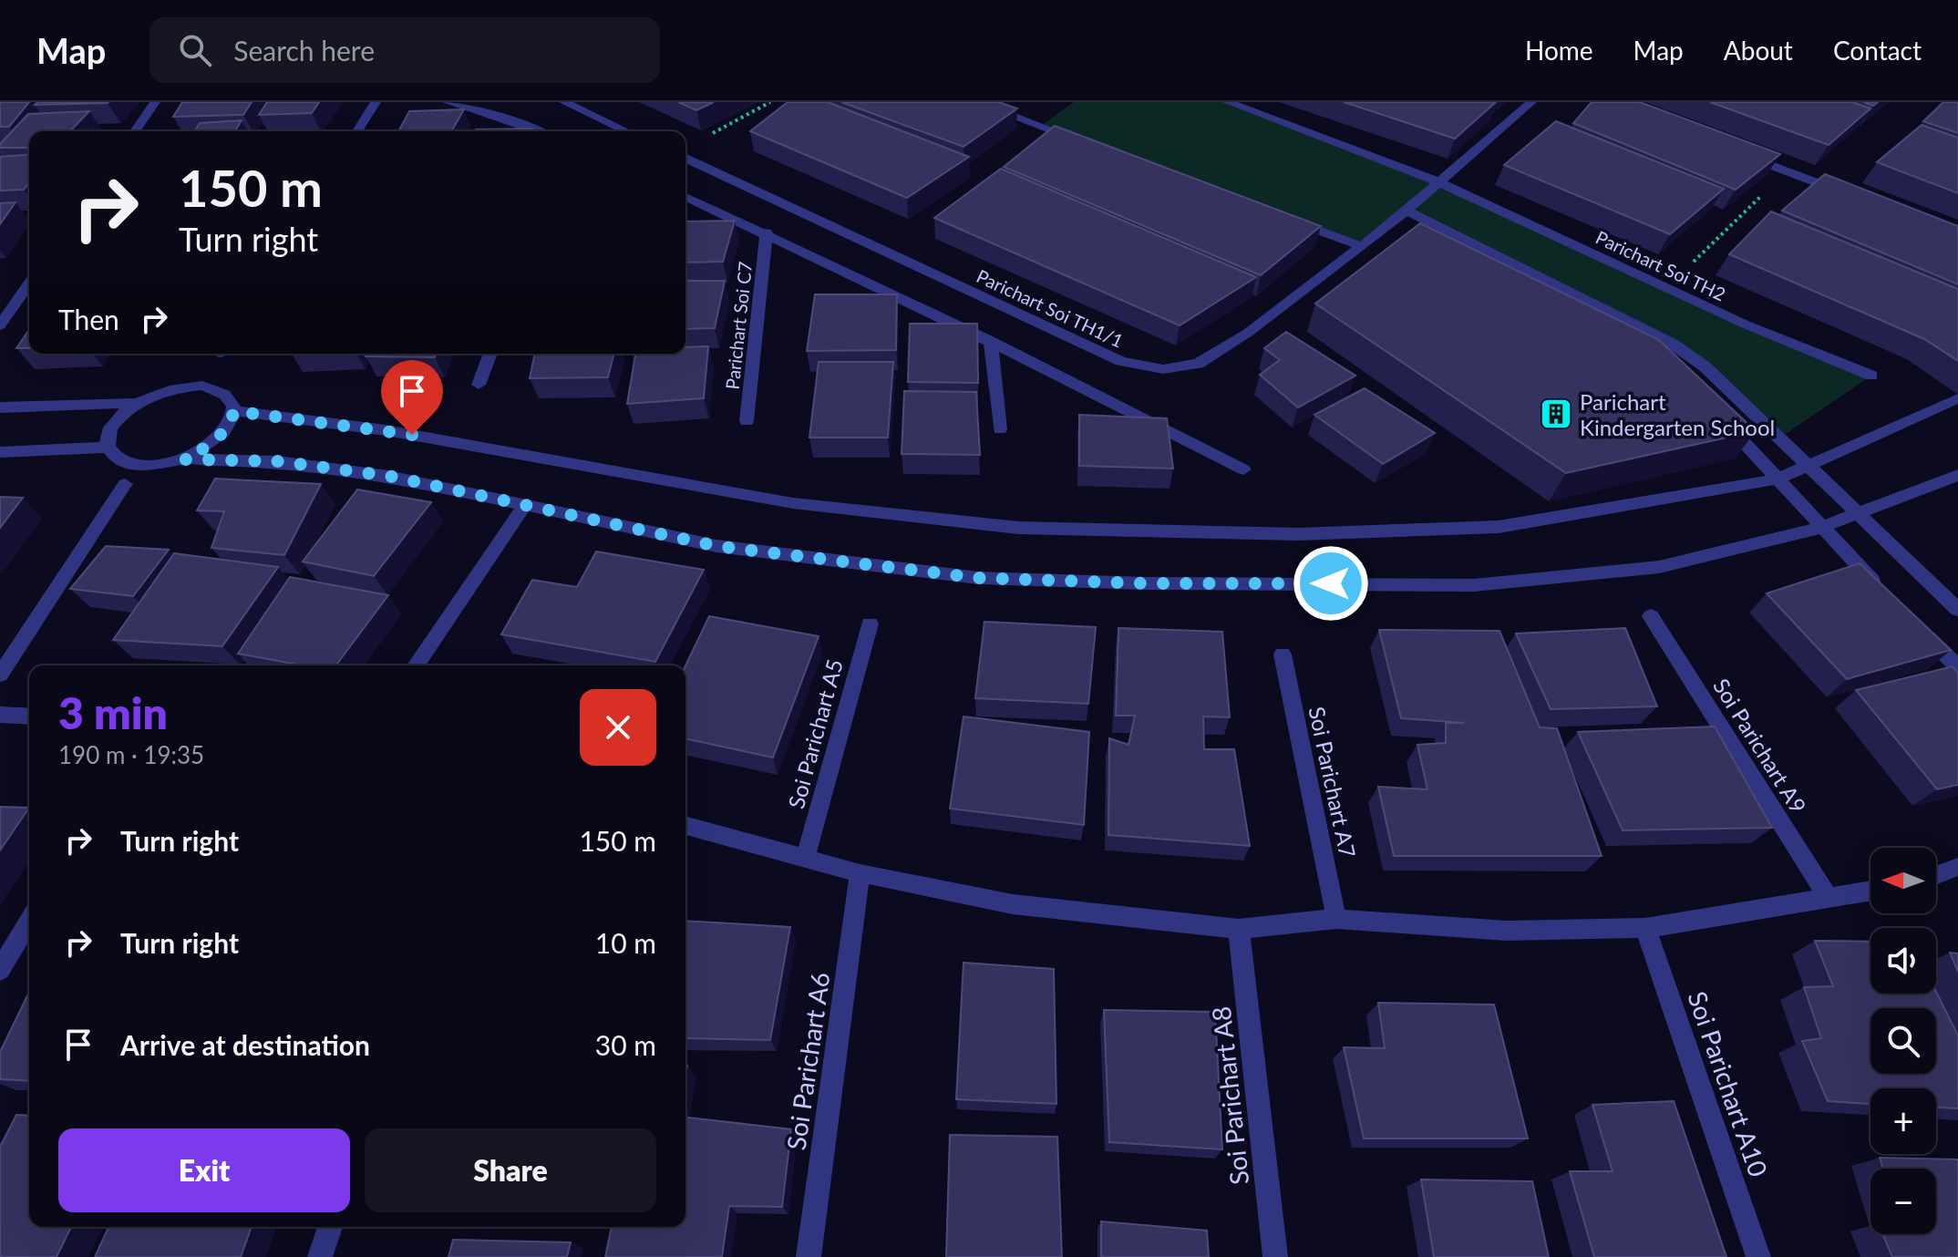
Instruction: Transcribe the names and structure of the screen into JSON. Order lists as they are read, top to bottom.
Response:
{
  "streets": {
    "street": [
      "Parichart Soi TH2",
      "Parichart Soi TH1/1",
      "Parichart Soi C7",
      "Soi Parichart A5",
      "Soi Parichart A9",
      "Soi Parichart A7",
      "Soi Parichart A6",
      "Soi Parichart A10",
      "Soi Parichart A8"
    ]
  },
  "crossings": [
    ["Parichart Soi TH2", "Parichart Soi TH1/1"]
  ],
  "places": {
    "building": ["Parichart Kindergarten School"]
  },
  "north": "left",
  "page": {
    "header": "Map",
    "search": "Search here",
    "nav": [
      "Home",
      "Map",
      "About",
      "Contact"
    ],
    "turn": ["150 m", "Turn right"],
    "then": "Then",
    "heading": ["3 min", "190 m · 19:35"],
    "list": [
      {
        "name": "Turn right",
        "value": "150 m"
      },
      {
        "name": "Turn right",
        "value": "10 m"
      },
      {
        "name": "Arrive at destination",
        "value": "30 m"
      }
    ],
    "map_buttons": ["+", "−"],
    "buttons": ["Exit", "Share"]
  }
}
